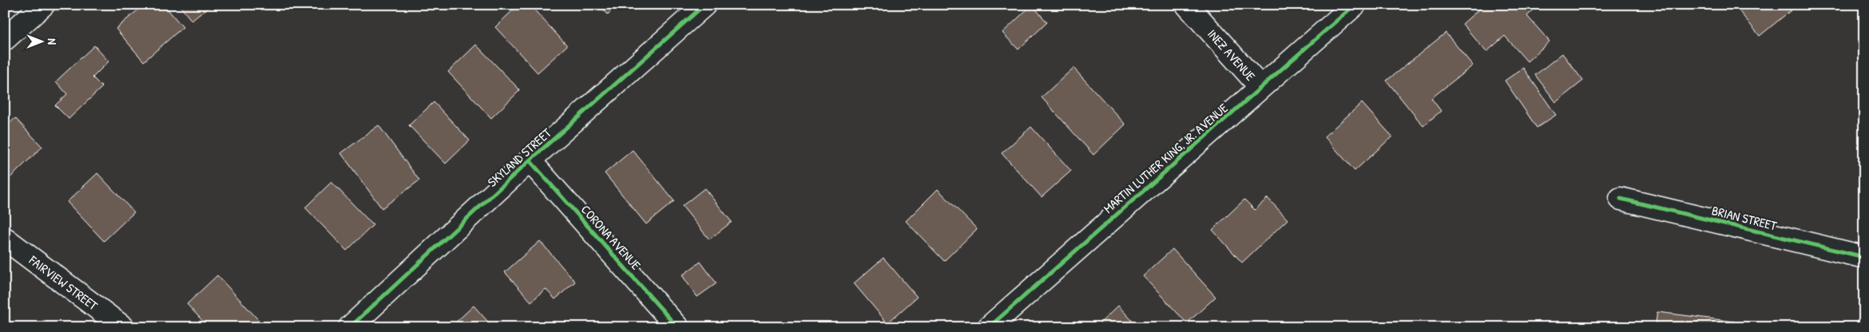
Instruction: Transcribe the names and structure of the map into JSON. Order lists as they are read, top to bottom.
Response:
{
  "streets": {
    "street": [
      "INEZ AVENUE",
      "SKYLAND STREET",
      "MARTIN LUTHER KING, JR. AVENUE",
      "BRIAN STREET",
      "CORONA AVENUE",
      "FAIRVIEW STREET"
    ]
  },
  "crossings": [
    ["INEZ AVENUE", "MARTIN LUTHER KING, JR. AVENUE"],
    ["SKYLAND STREET", "CORONA AVENUE"]
  ],
  "north": "right"
}
